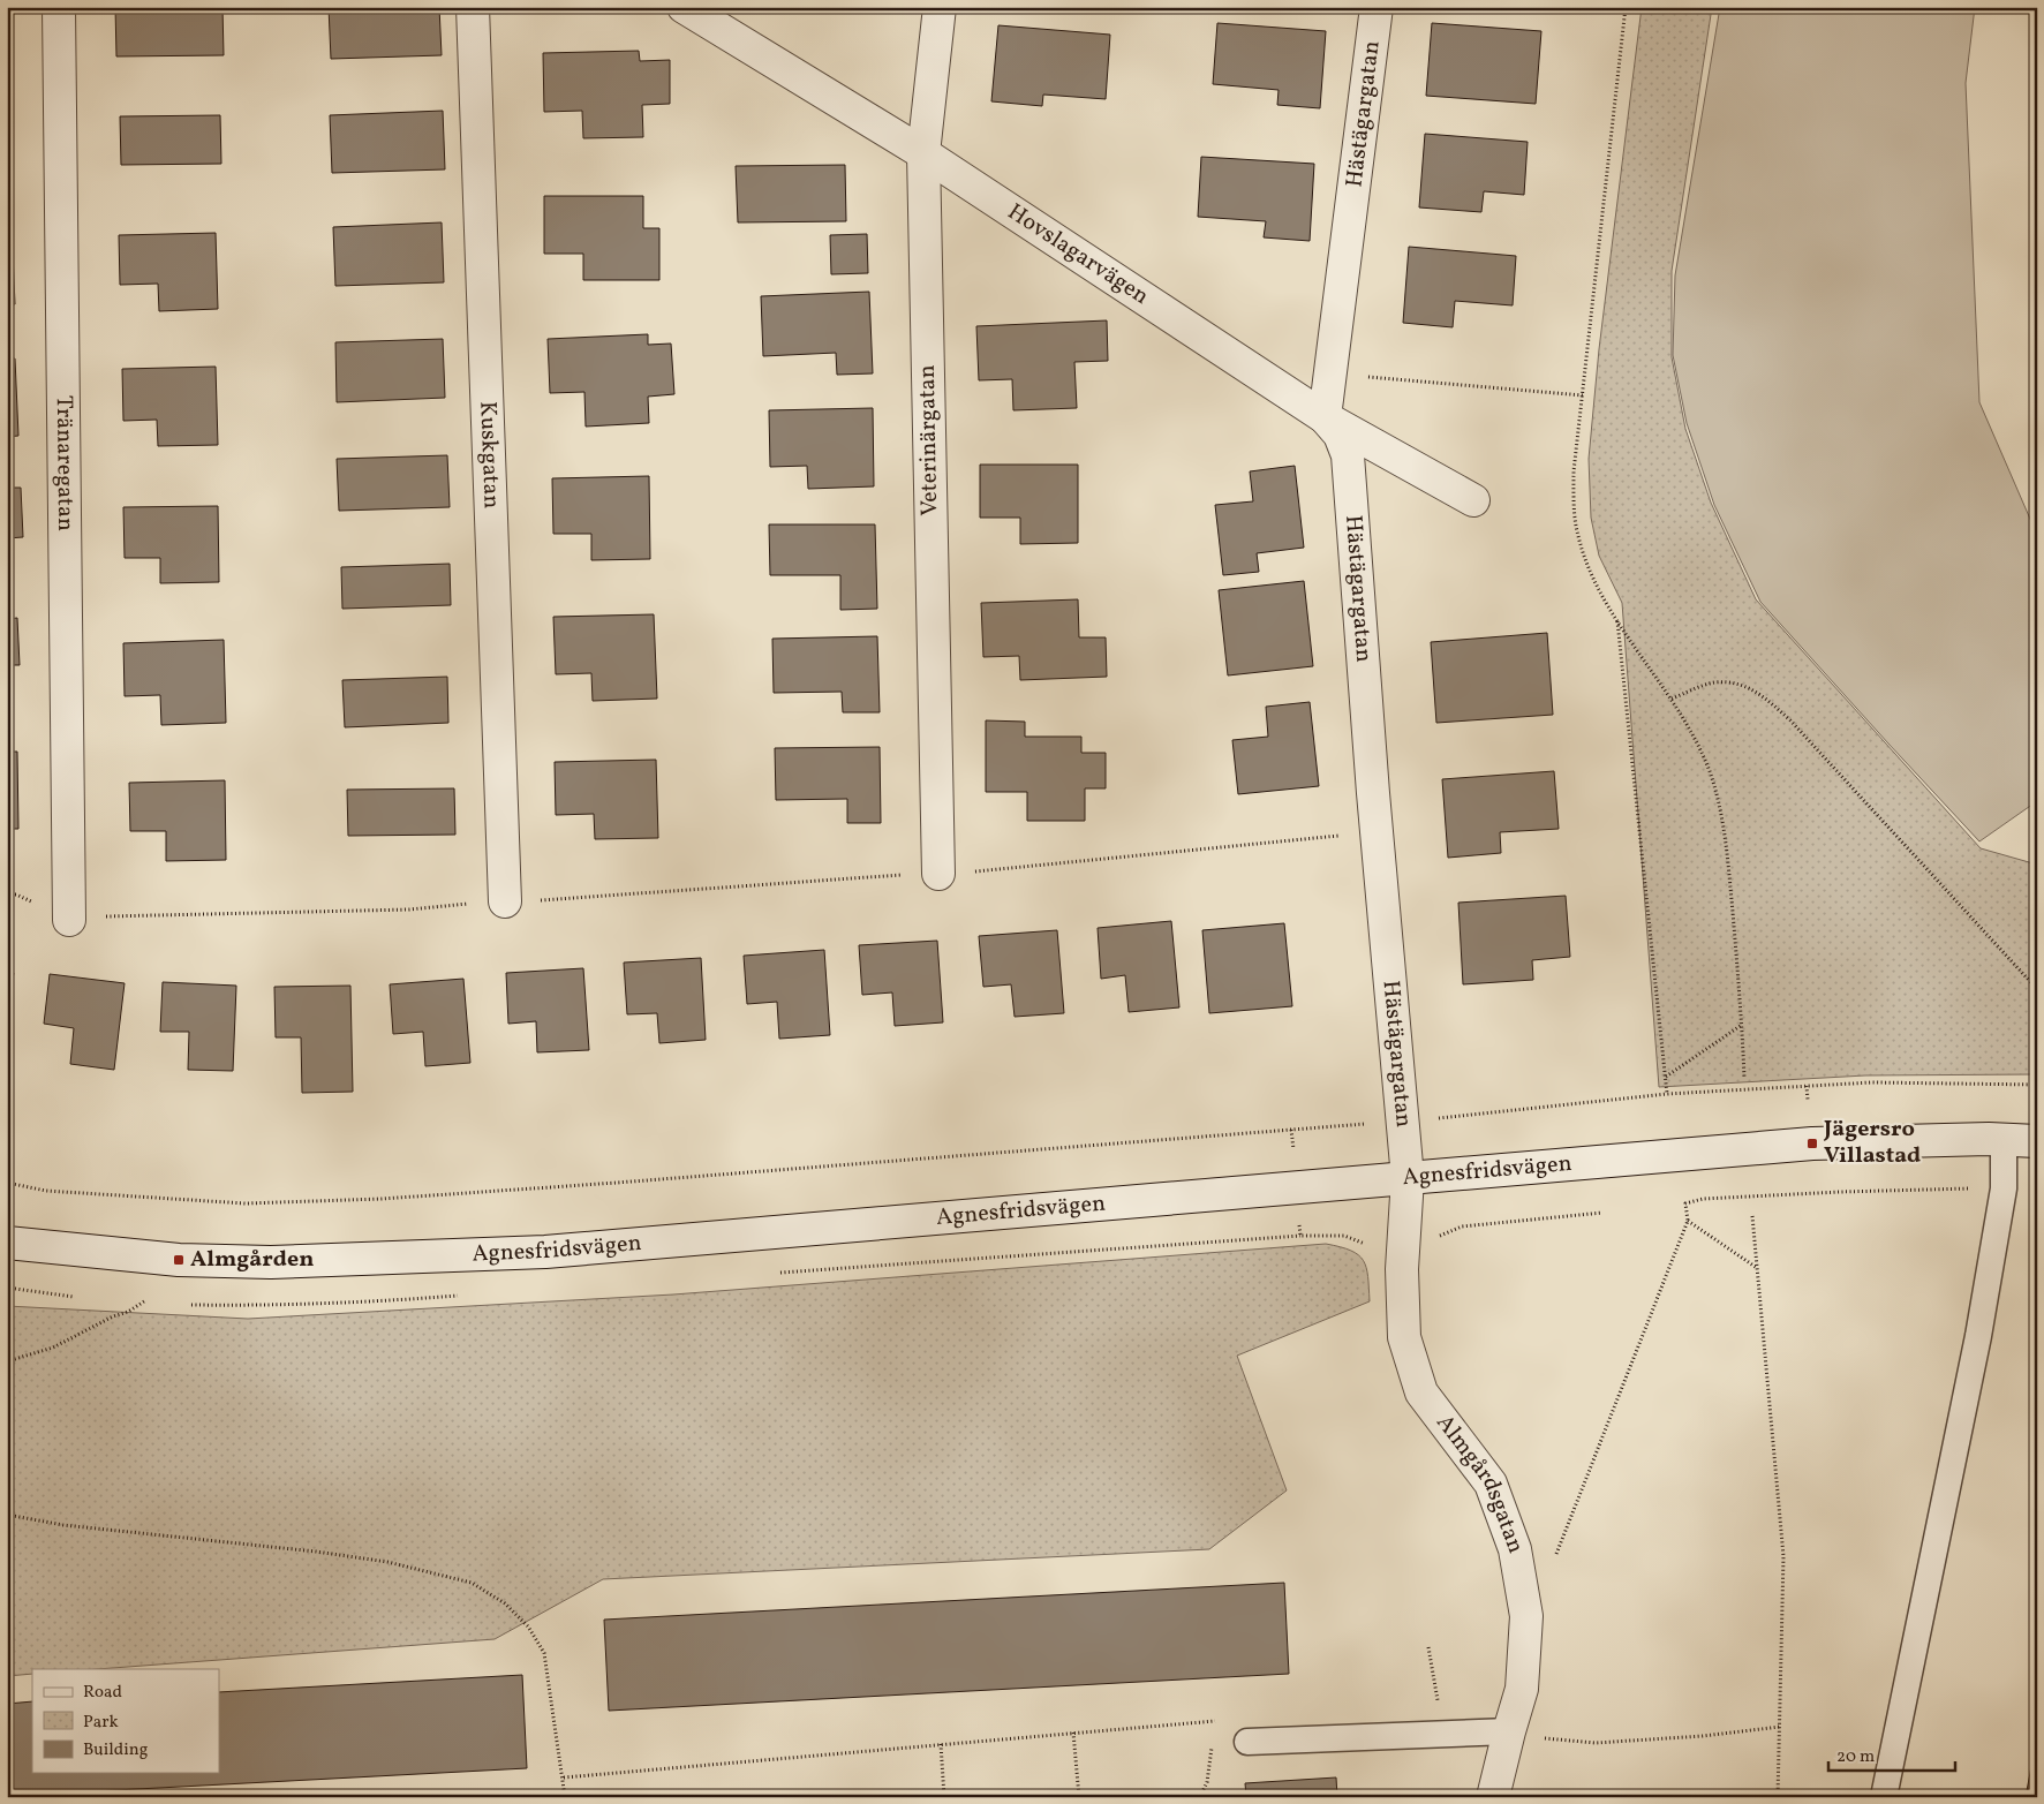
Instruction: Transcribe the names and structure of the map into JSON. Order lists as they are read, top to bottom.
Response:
{
  "streets": {
    "street": [
      "Hästägargatan",
      "Hovslagarvägen",
      "Veterinärgatan",
      "Kuskgatan",
      "Tränaregatan",
      "Agnesfridsvägen",
      "Almgårdsgatan"
    ]
  },
  "crossings": [
    ["Hästägargatan", "Hovslagarvägen"],
    ["Hästägargatan", "Agnesfridsvägen"],
    ["Hästägargatan", "Almgårdsgatan"],
    ["Hovslagarvägen", "Veterinärgatan"],
    ["Agnesfridsvägen", "Almgårdsgatan"]
  ],
  "places": {
    "transit": ["Jägersro Villastad", "Almgården"]
  },
  "legend": ["Road", "Park", "Building"],
  "scale_bar": "20 m"
}
